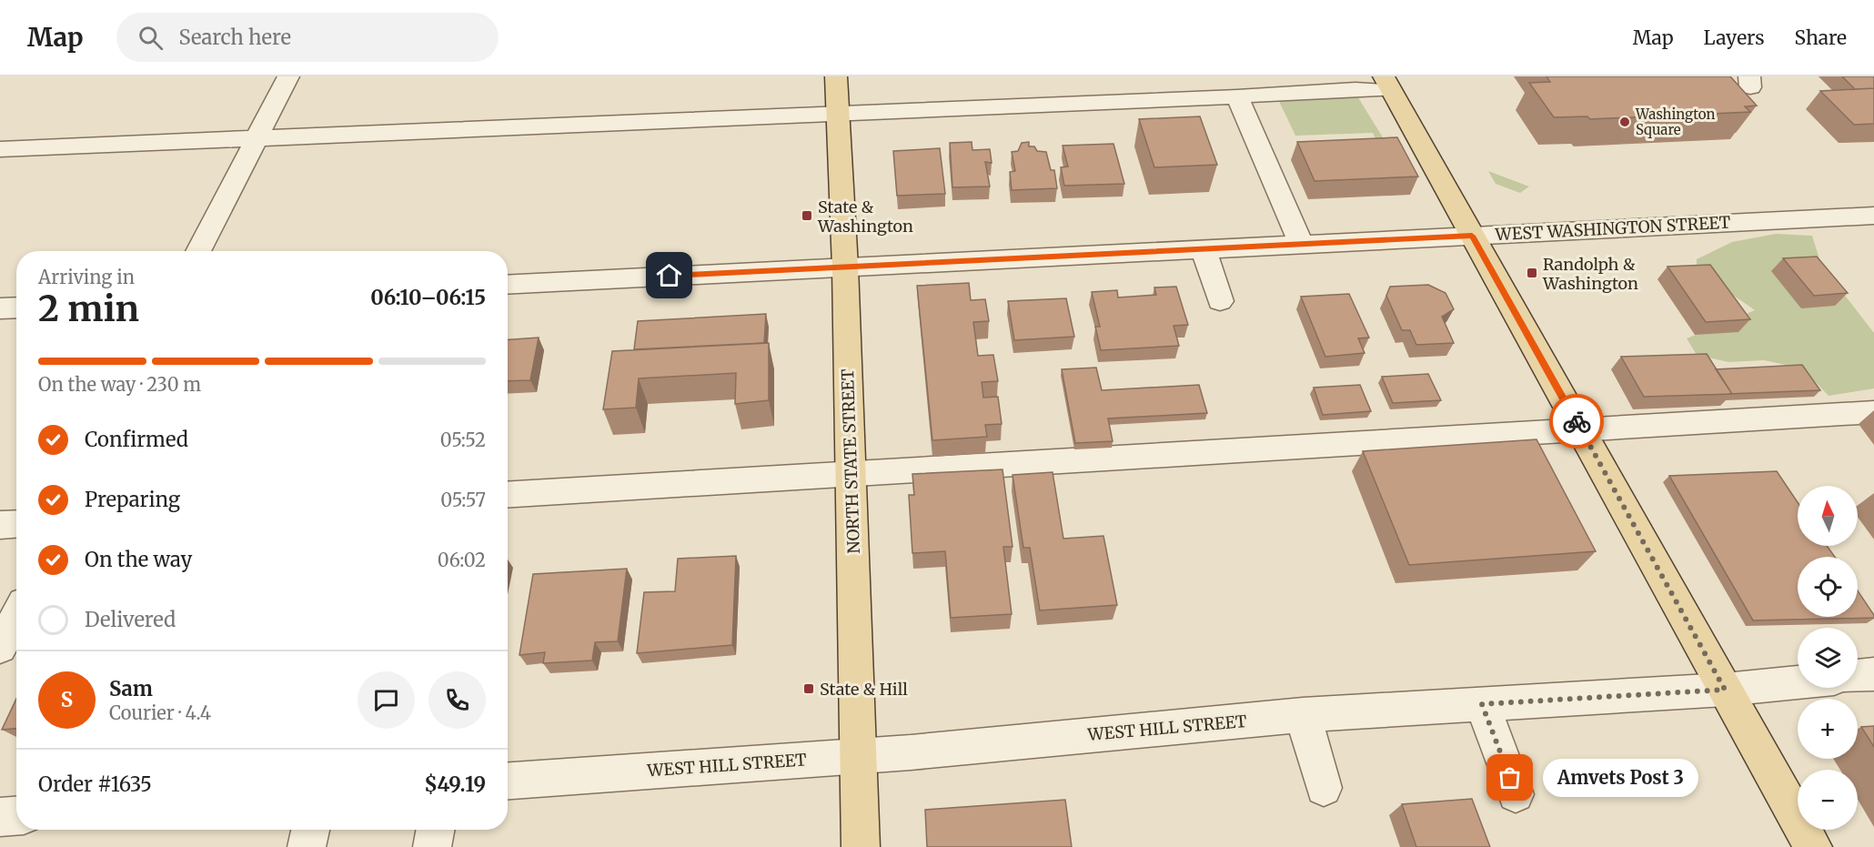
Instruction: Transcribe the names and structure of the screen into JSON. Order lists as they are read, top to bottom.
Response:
{
  "streets": {
    "main road": ["NORTH STATE STREET"],
    "street": ["WEST WASHINGTON STREET", "WEST HILL STREET"]
  },
  "crossings": [
    ["WEST WASHINGTON STREET", "NORTH STATE STREET"],
    ["NORTH STATE STREET", "WEST HILL STREET"]
  ],
  "places": {
    "other": ["Washington Square", "Amvets Post 3"],
    "transit": ["State & Washington", "Randolph & Washington", "State & Hill"]
  },
  "north": "top",
  "page": {
    "header": "Map",
    "search": "Search here",
    "nav": ["Map", "Layers", "Share"],
    "heading": ["2 min", "Arriving in", "06:10–06:15"],
    "panel": [
      "Sam",
      "Courier · 4.4",
      "Order #1635",
      "$49.19"
    ],
    "bar": "On the way · 230 m",
    "list": [
      ["Confirmed", "05:52"],
      ["Preparing", "05:57"],
      ["On the way", "06:02"],
      "Delivered"
    ],
    "map_buttons": ["+", "−"],
    "round": "S",
    "bubble": "Amvets Post 3"
  }
}
